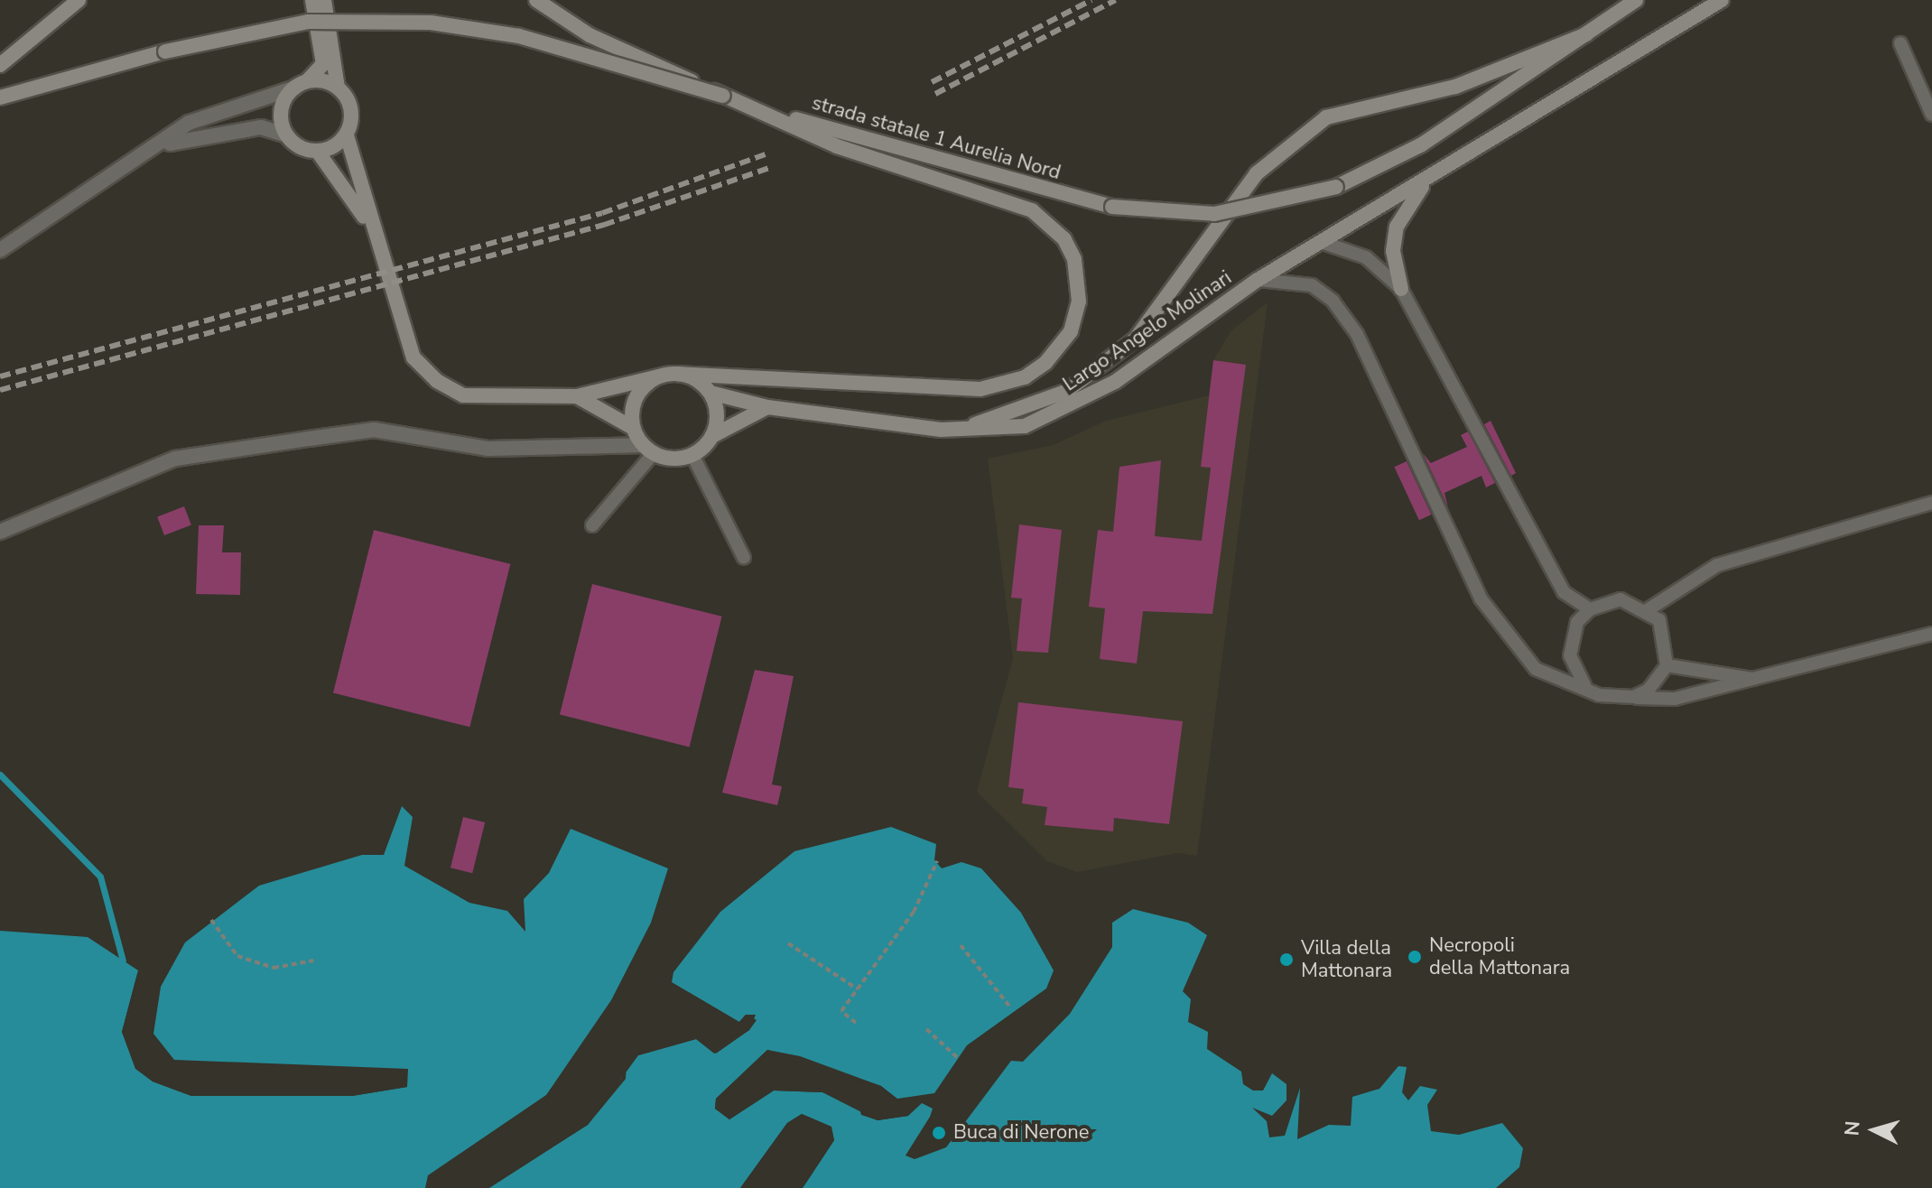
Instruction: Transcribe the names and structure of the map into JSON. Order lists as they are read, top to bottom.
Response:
{
  "streets": {
    "main road": ["strada statale 1 Aurelia Nord", "Largo Angelo Molinari"]
  },
  "places": ["Necropoli della Mattonara", "Villa della Mattonara", "Buca di Nerone"],
  "north": "left"
}
